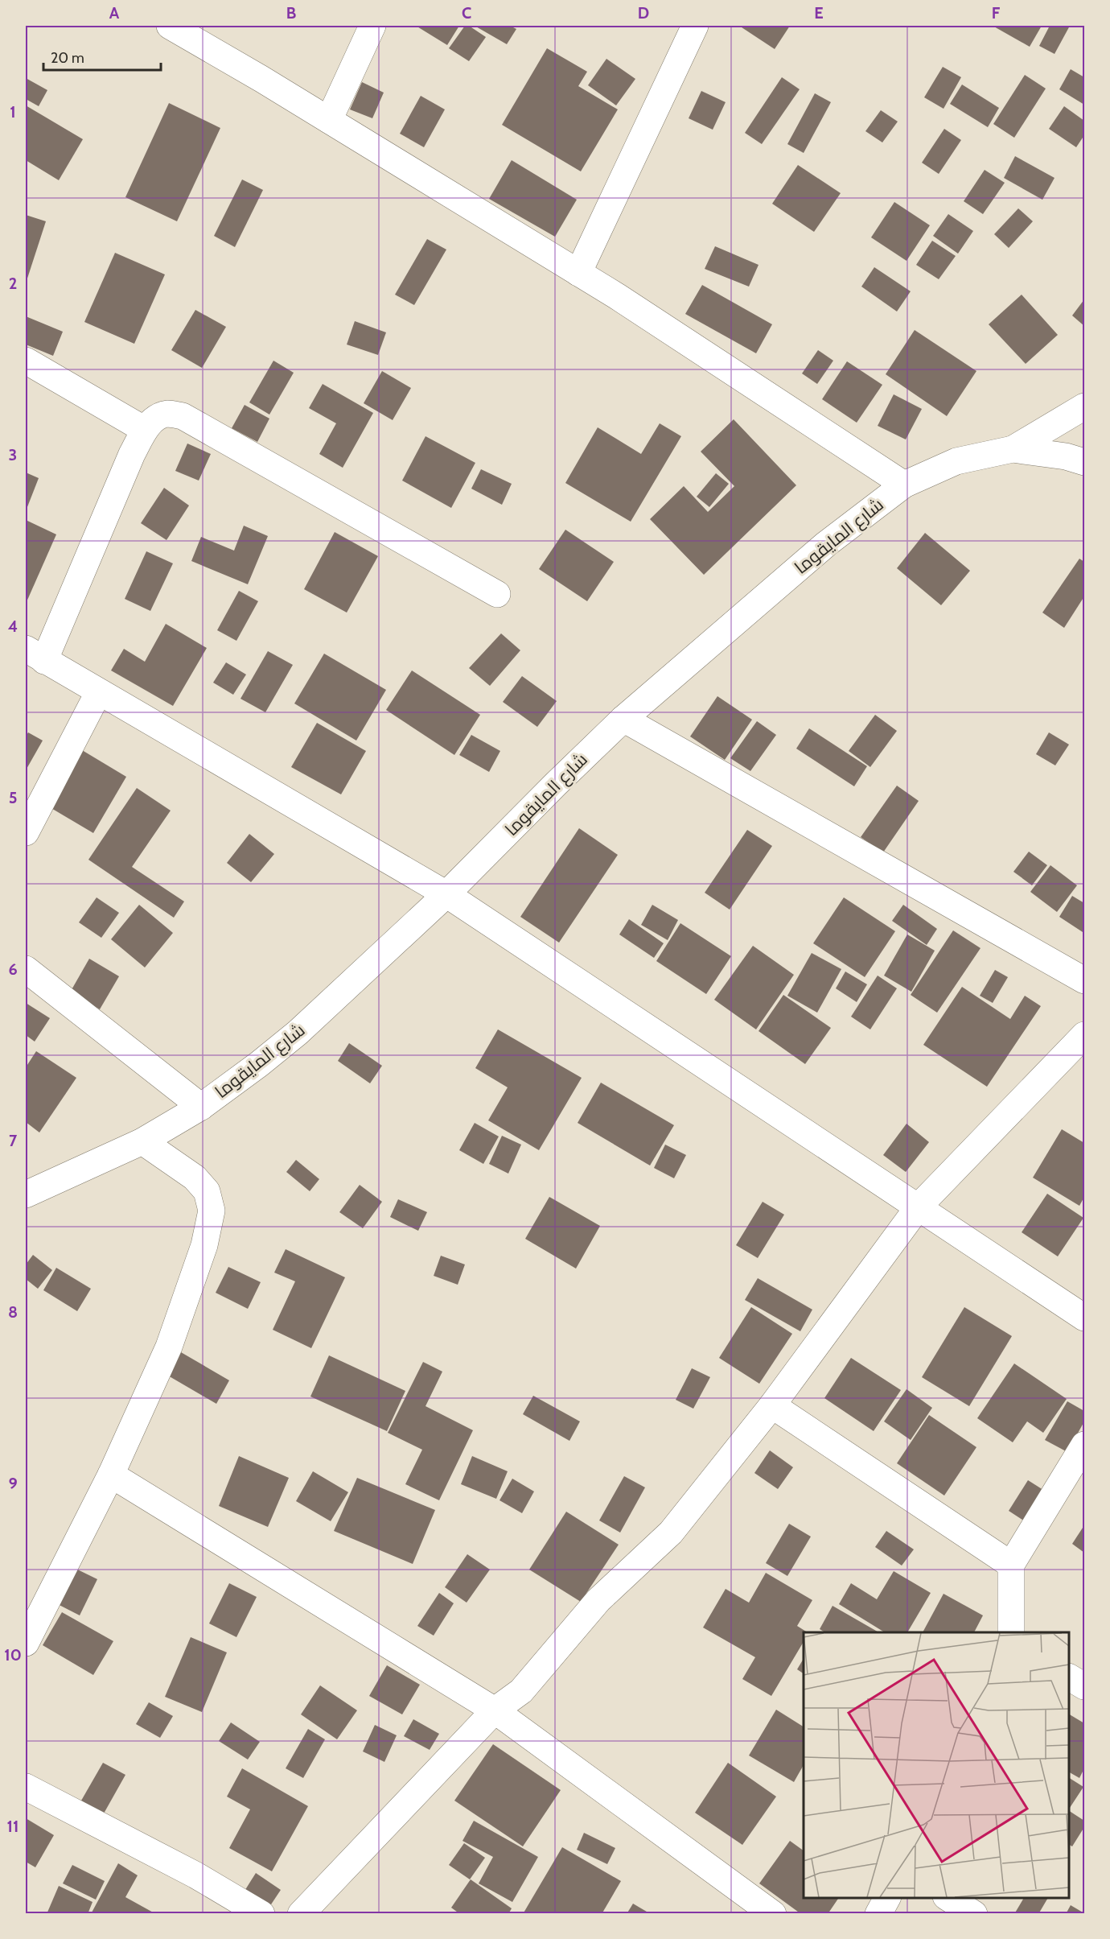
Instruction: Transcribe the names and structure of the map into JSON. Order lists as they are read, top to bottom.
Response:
{
  "streets": {
    "street": ["شارع المايقوما"]
  },
  "scale_bar": "20 m",
  "grid": {
    "columns": [
      "A",
      "B",
      "C",
      "D",
      "E",
      "F"
    ],
    "rows": [
      "1",
      "2",
      "3",
      "4",
      "5",
      "6",
      "7",
      "8",
      "9",
      "10",
      "11"
    ]
  }
}
